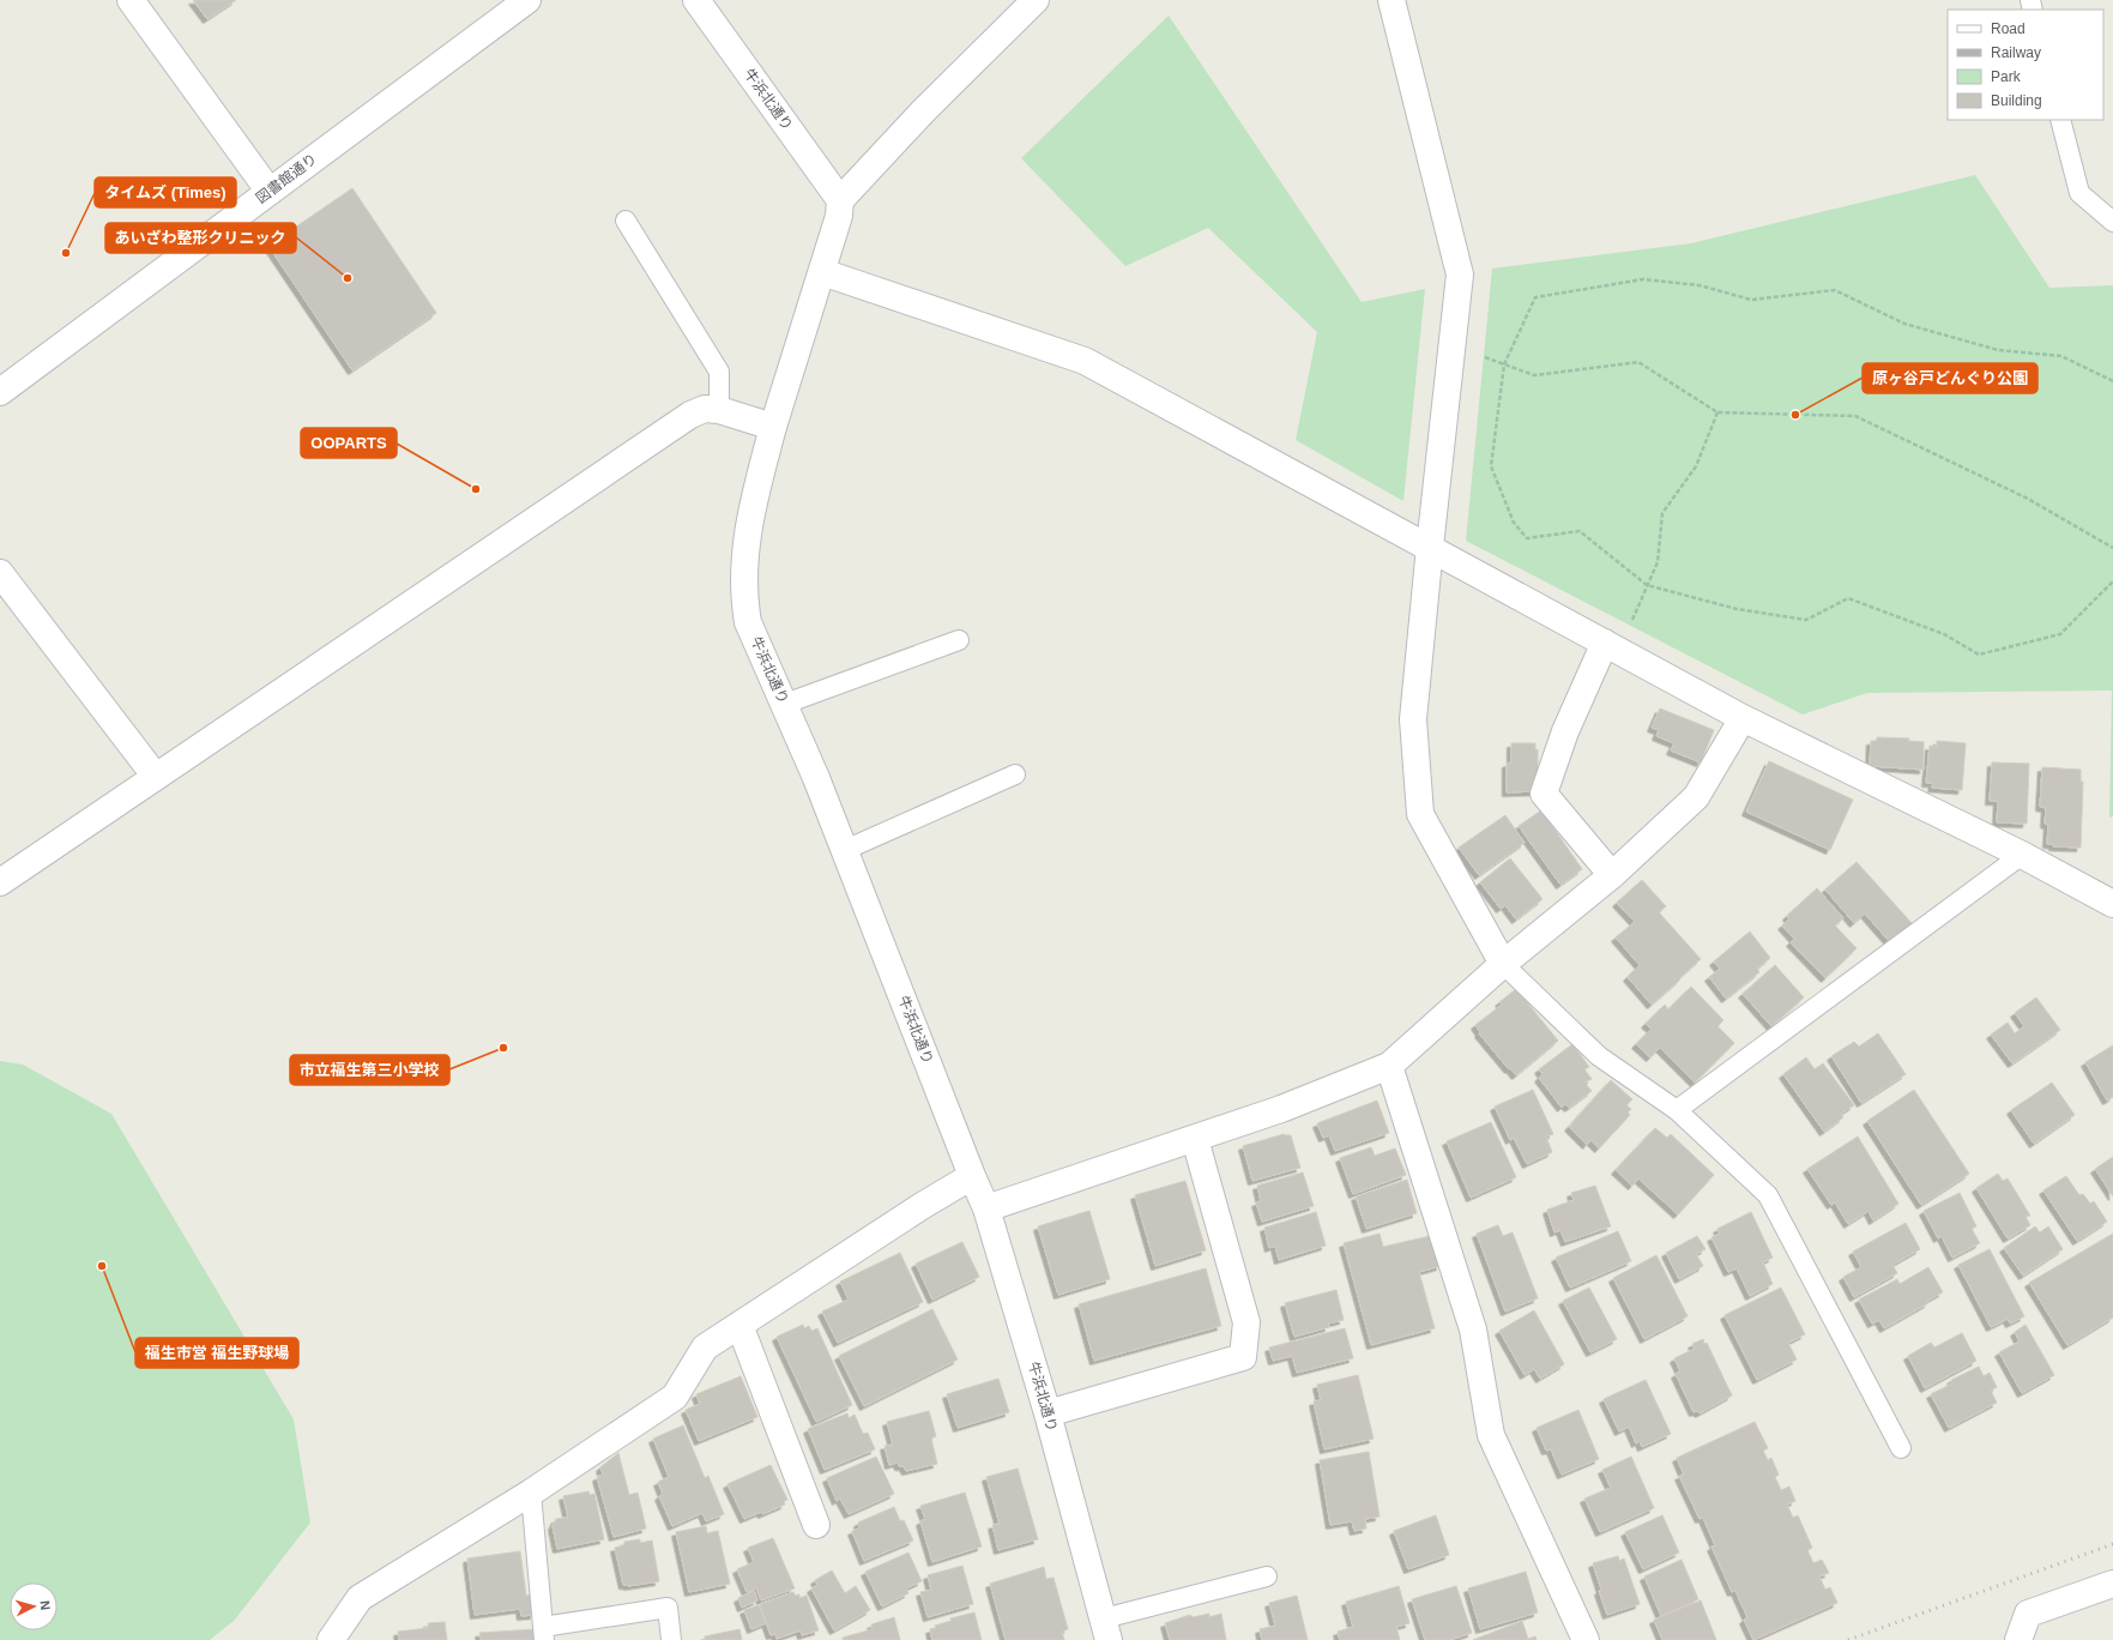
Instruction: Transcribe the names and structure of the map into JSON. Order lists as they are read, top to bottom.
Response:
{
  "streets": {
    "street": ["牛浜北通り", "図書館通り"]
  },
  "places": [
    "タイムズ (Times)",
    "あいざわ整形クリニック",
    "原ヶ谷戸どんぐり公園",
    "OOPARTS",
    "市立福生第三小学校",
    "福生市営 福生野球場"
  ],
  "legend": [
    "Road",
    "Railway",
    "Park",
    "Building"
  ],
  "north": "right"
}
